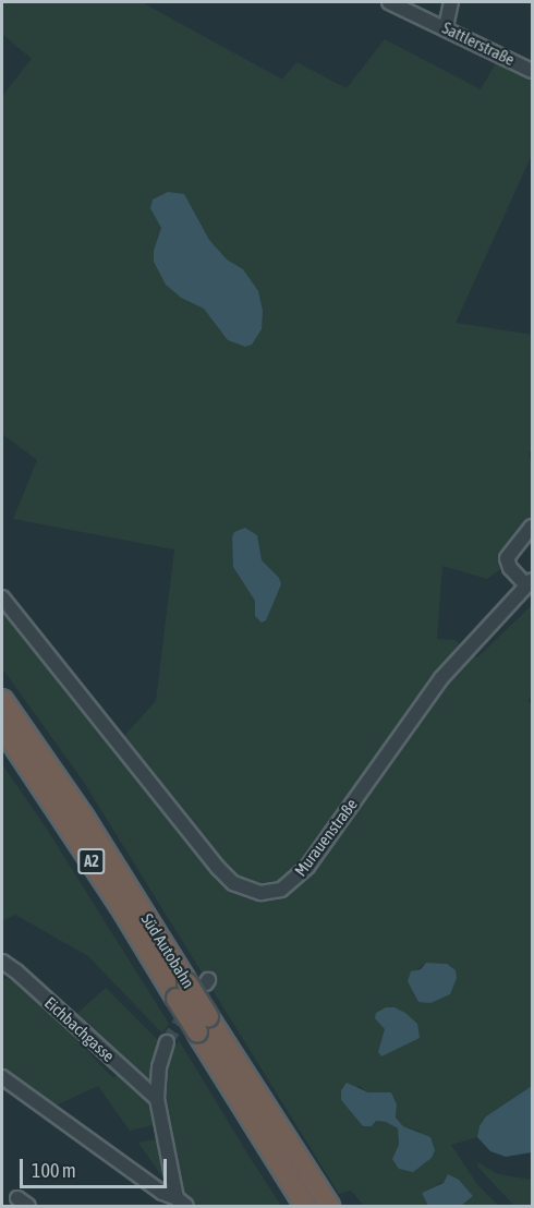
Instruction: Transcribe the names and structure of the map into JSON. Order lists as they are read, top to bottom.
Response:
{
  "streets": {
    "highway": ["A2", "Süd Autobahn"],
    "street": ["Sattlerstraße", "Murauenstraße", "Eichbachgasse"]
  },
  "scale_bar": "100 m"
}
